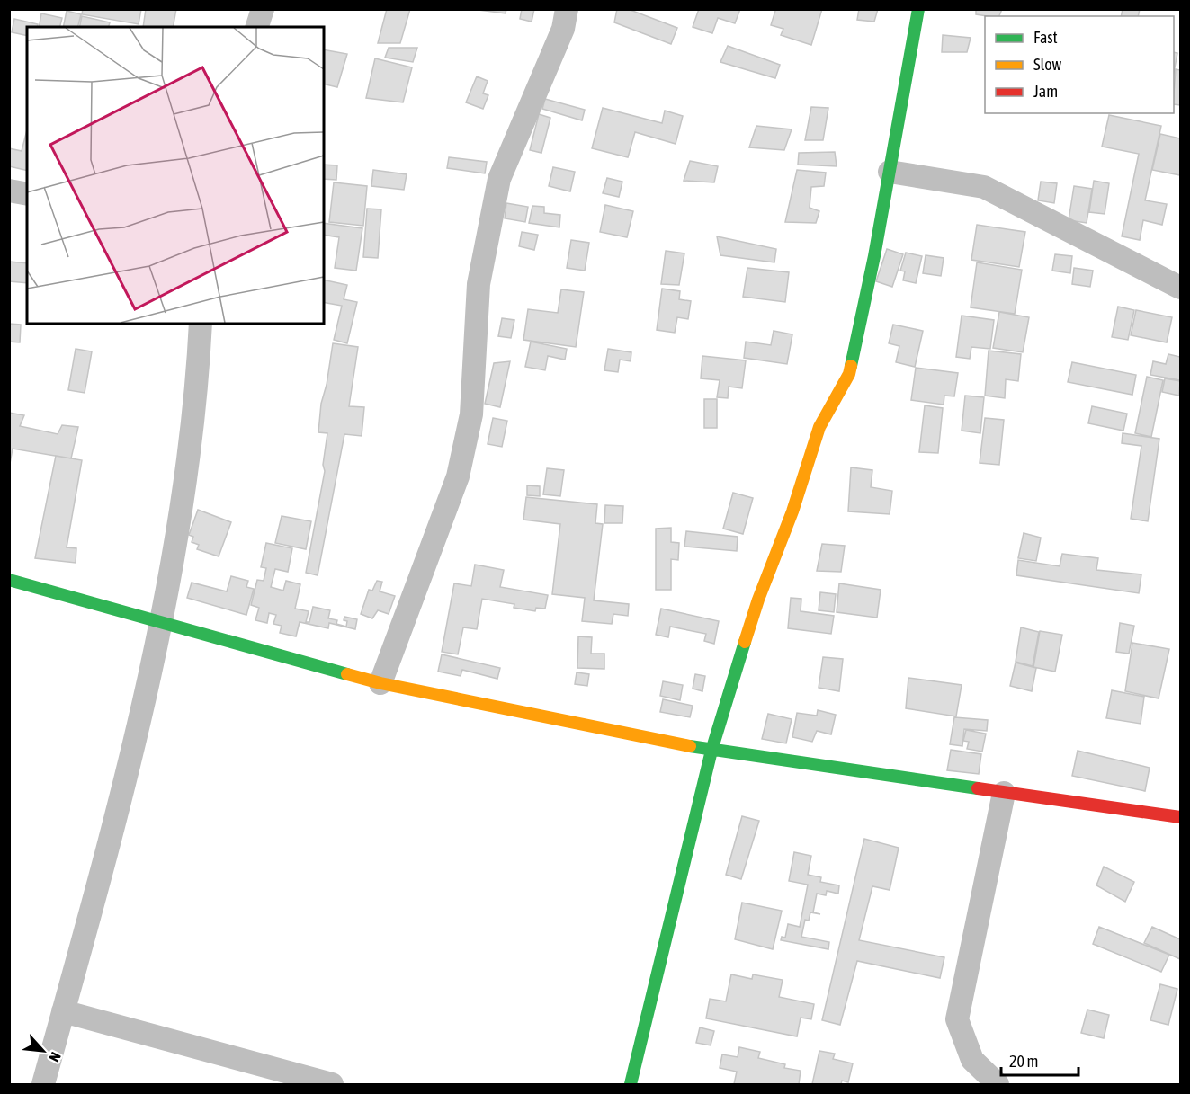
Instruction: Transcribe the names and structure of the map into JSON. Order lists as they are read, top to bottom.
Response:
{
  "legend": ["Fast", "Slow", "Jam"],
  "scale_bar": "20 m",
  "north": "bottom right"
}
